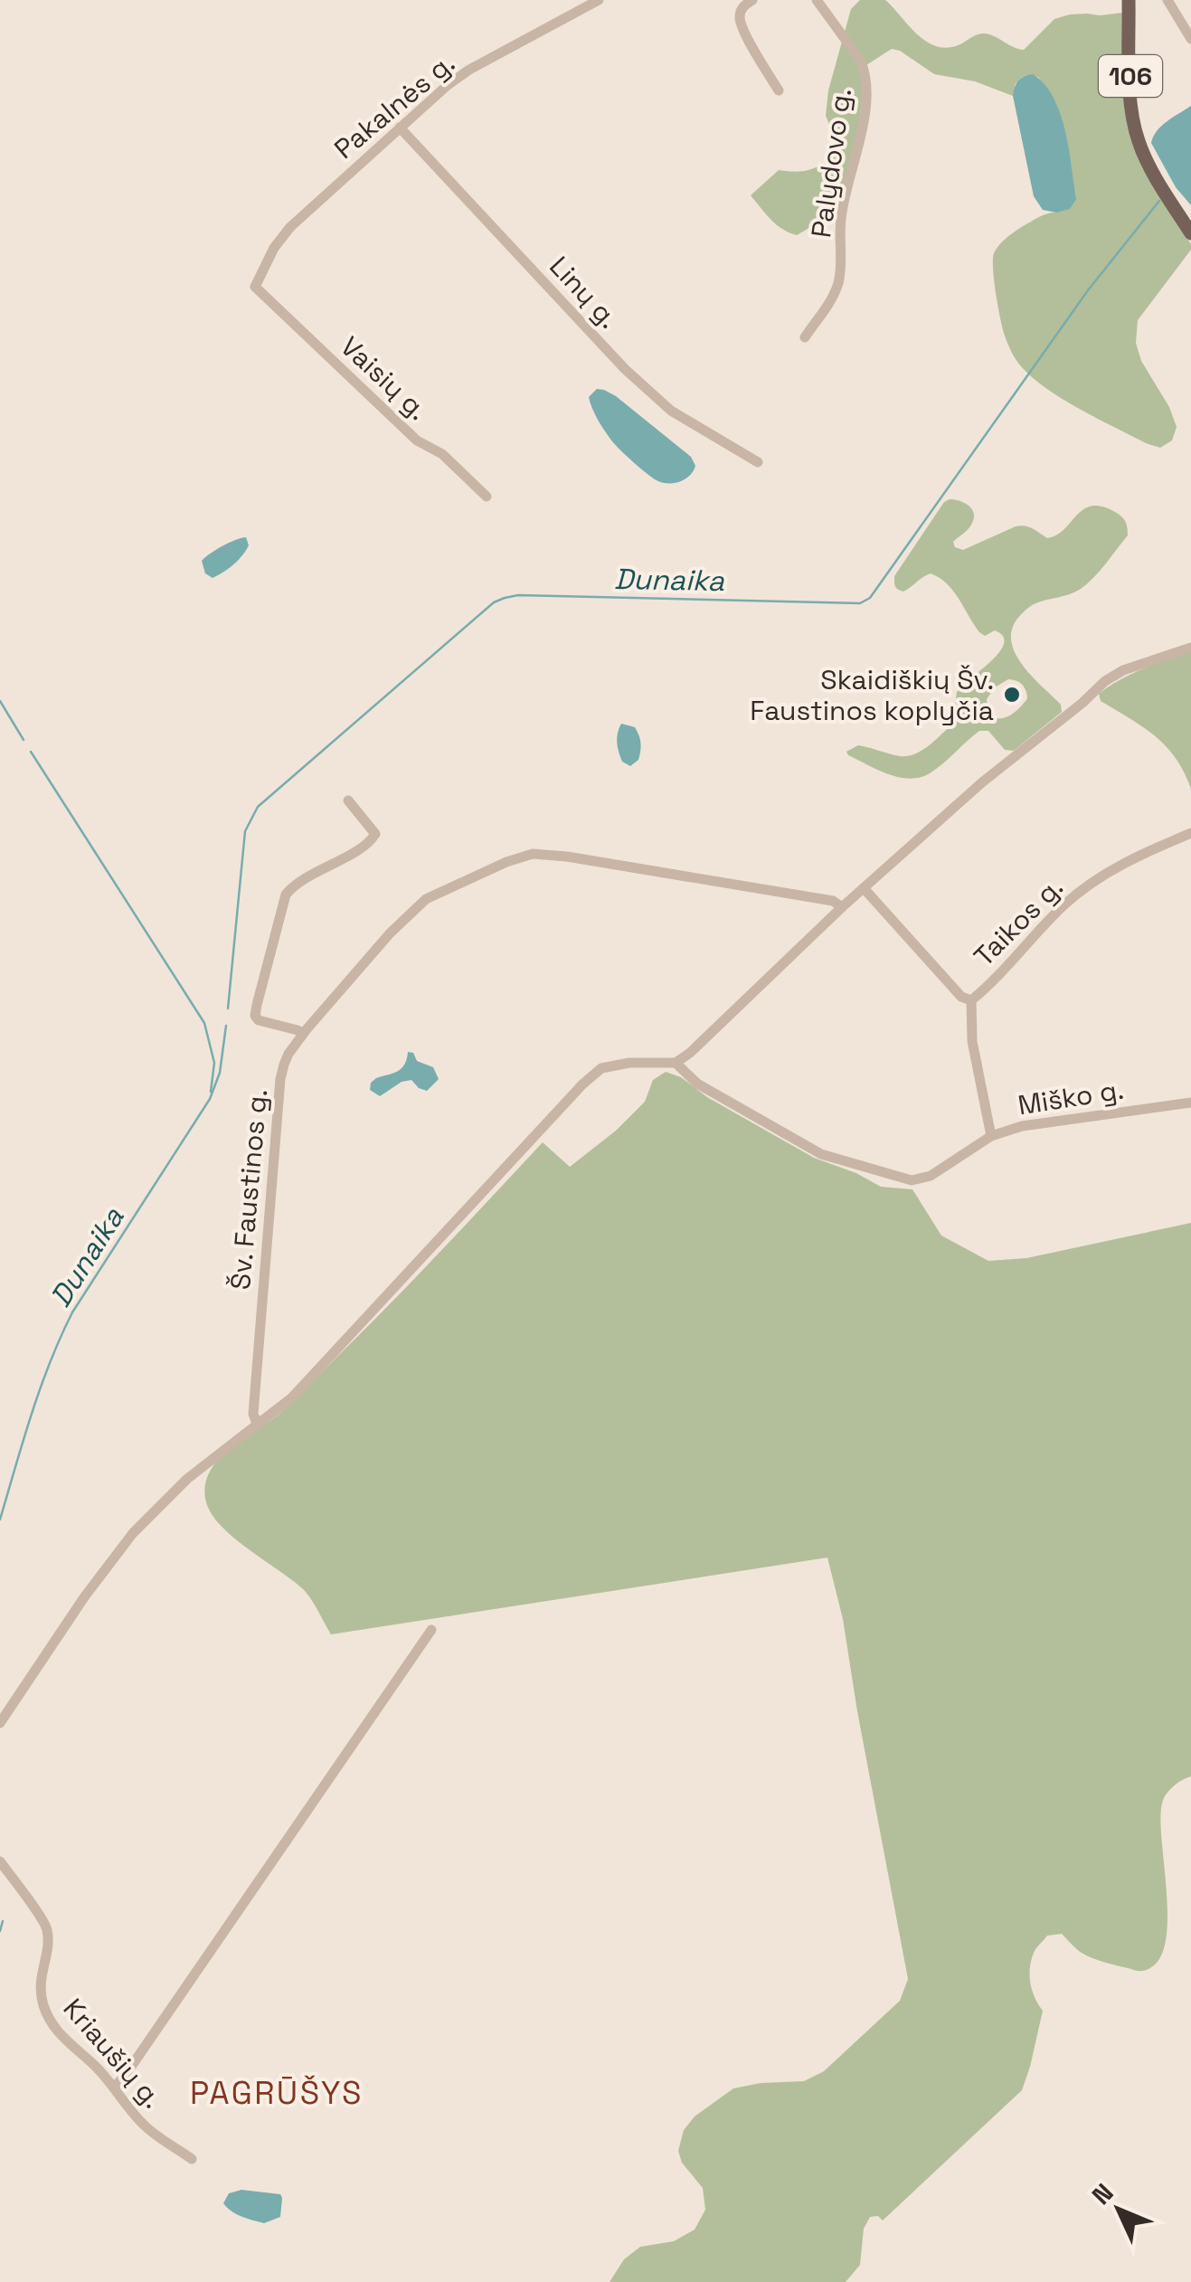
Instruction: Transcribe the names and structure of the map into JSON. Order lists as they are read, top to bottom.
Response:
{
  "streets": {
    "main road": ["106"],
    "street": [
      "Pakalnės g.",
      "Palydovo g.",
      "Linų g.",
      "Vaisių g.",
      "Taikos g.",
      "Miško g.",
      "Šv. Faustinos g.",
      "Kriaušių g."
    ]
  },
  "crossings": [
    ["Pakalnės g.", "Linų g."],
    ["Pakalnės g.", "Vaisių g."]
  ],
  "districts": ["PAGRŪŠYS"],
  "water": ["Dunaika"],
  "places": ["Skaidiškių Šv. Faustinos koplyčia"],
  "north": "top left"
}
